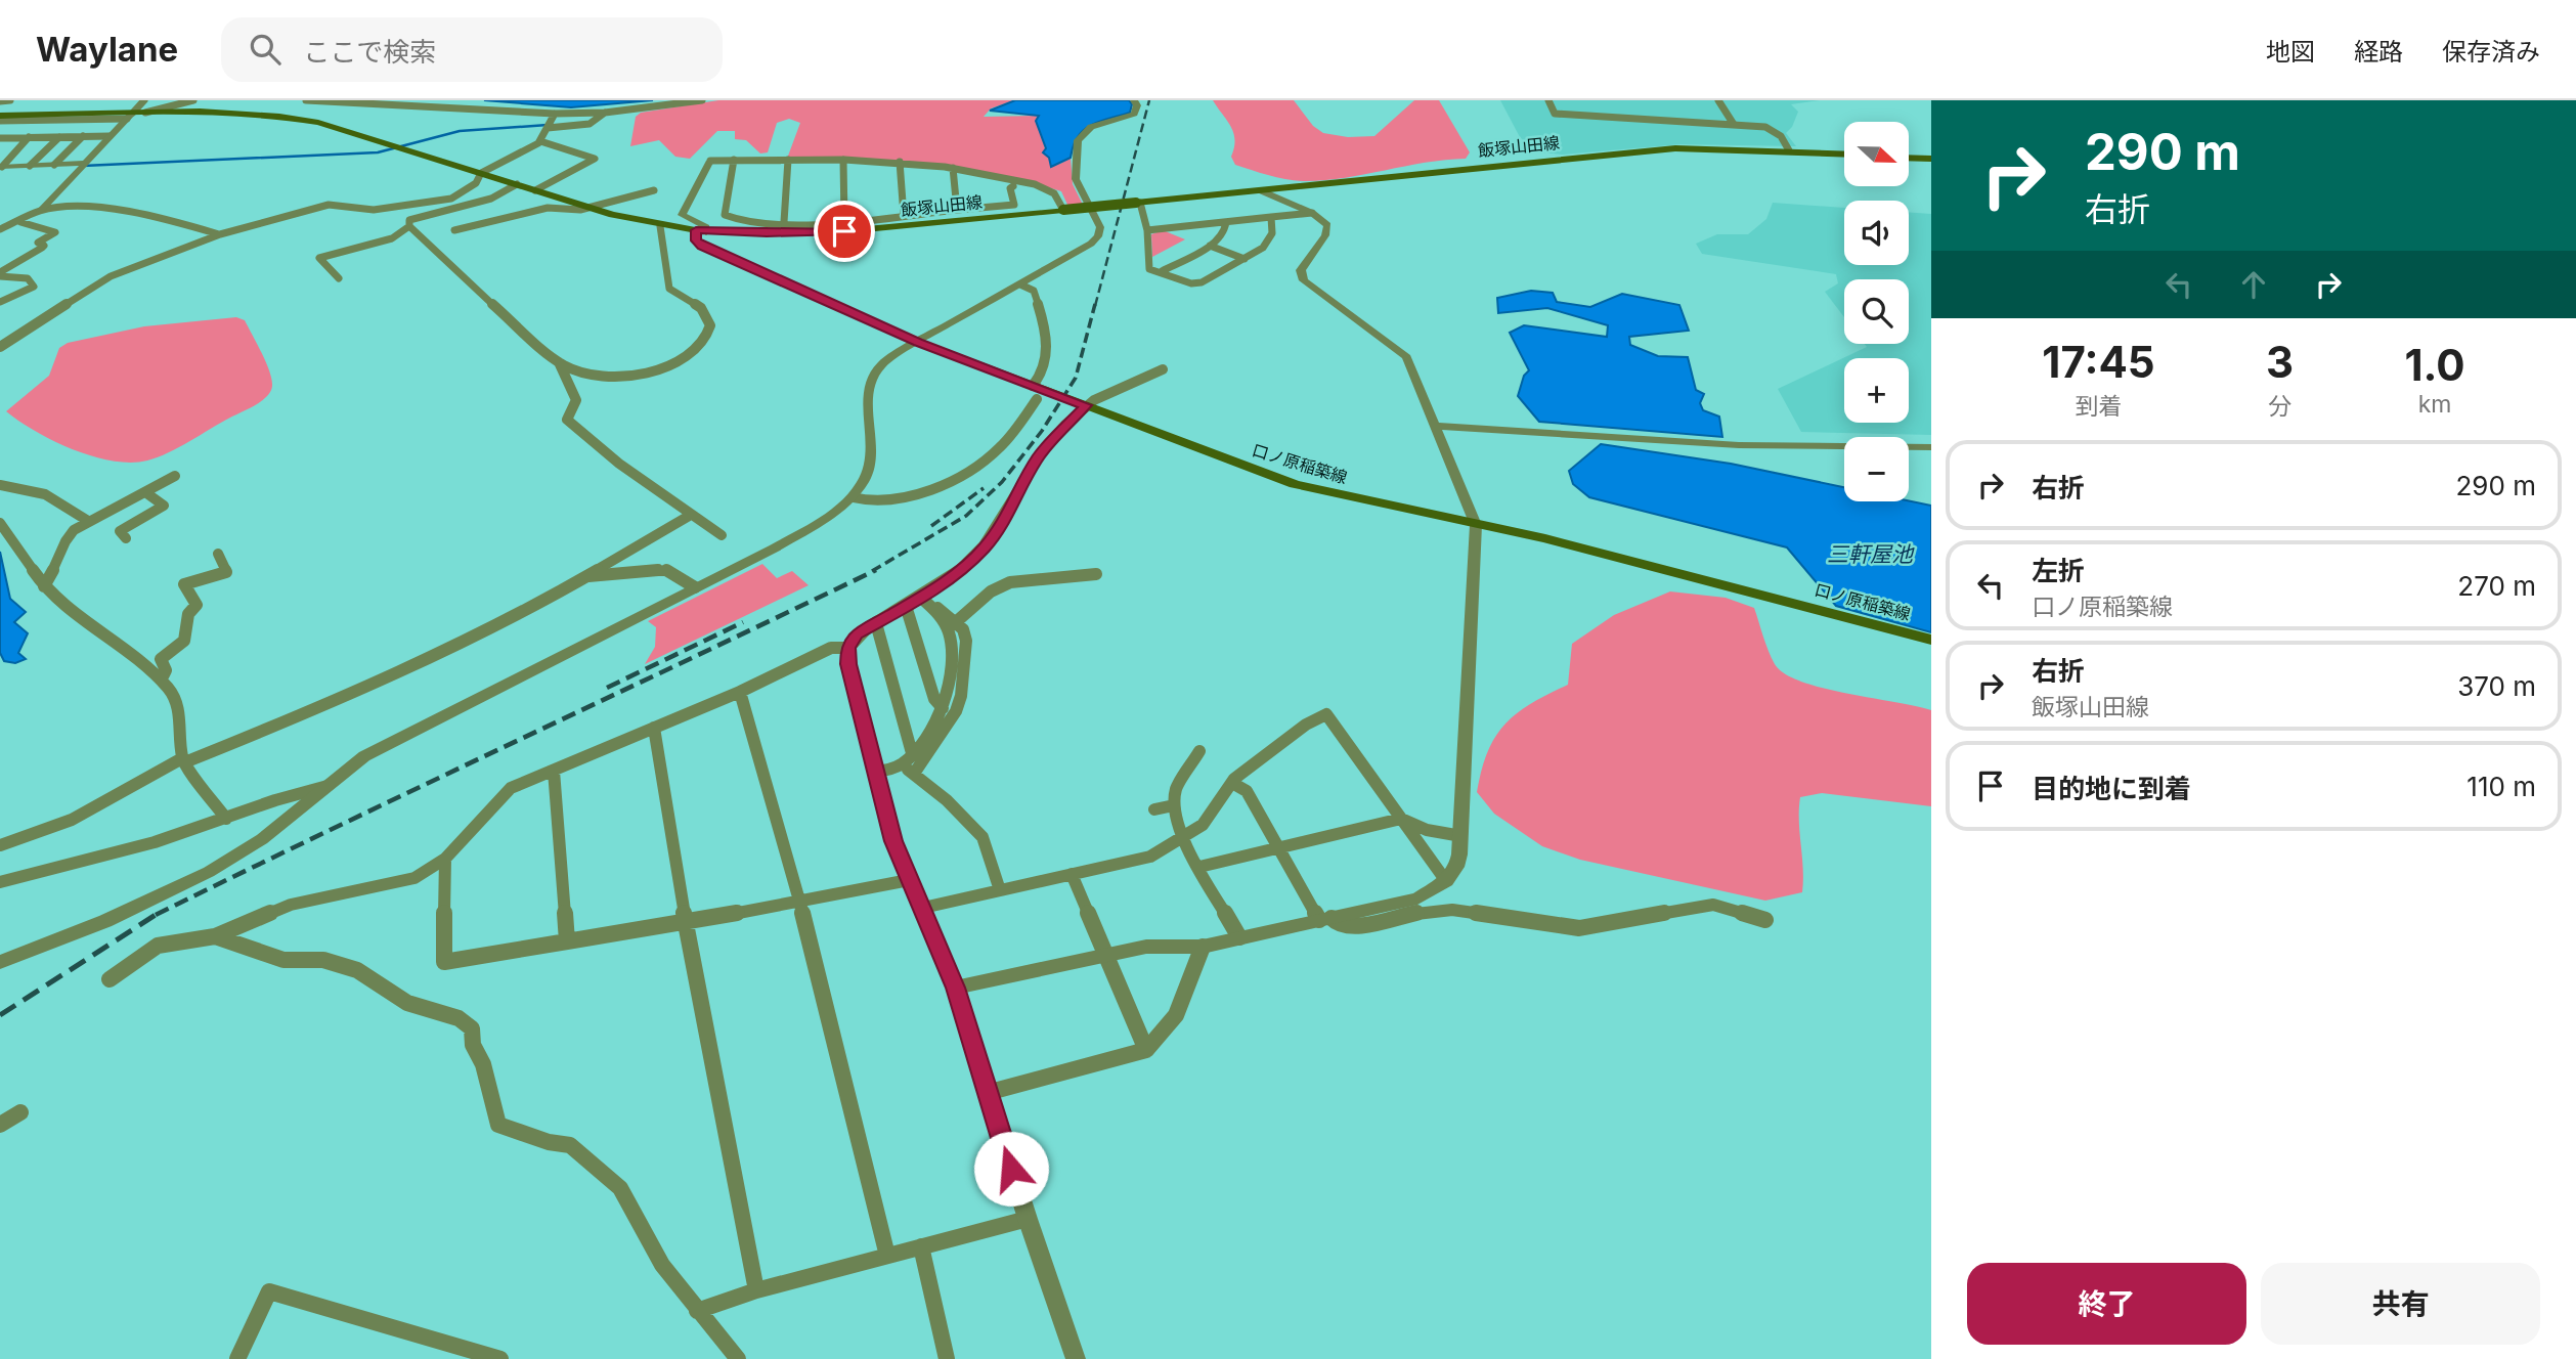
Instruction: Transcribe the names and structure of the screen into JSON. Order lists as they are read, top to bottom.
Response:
{
  "streets": {
    "main road": ["飯塚山田線", "口ノ原稲築線"]
  },
  "crossings": [
    ["飯塚山田線", "口ノ原稲築線"]
  ],
  "water": ["三軒屋池"],
  "north": "right",
  "page": {
    "header": "Waylane",
    "search": "ここで検索",
    "nav": ["地図", "経路", "保存済み"],
    "turn": ["290 m", "右折"],
    "map_buttons": ["+", "−"],
    "eta": [
      "17:45",
      "到着",
      "3",
      "分",
      "1.0",
      "km"
    ],
    "list": [
      {
        "name": "右折",
        "value": "290 m"
      },
      {
        "name": "左折",
        "note": "口ノ原稲築線",
        "value": "270 m"
      },
      {
        "name": "右折",
        "note": "飯塚山田線",
        "value": "370 m"
      },
      {
        "name": "目的地に到着",
        "value": "110 m"
      }
    ],
    "buttons": ["終了", "共有"]
  }
}
